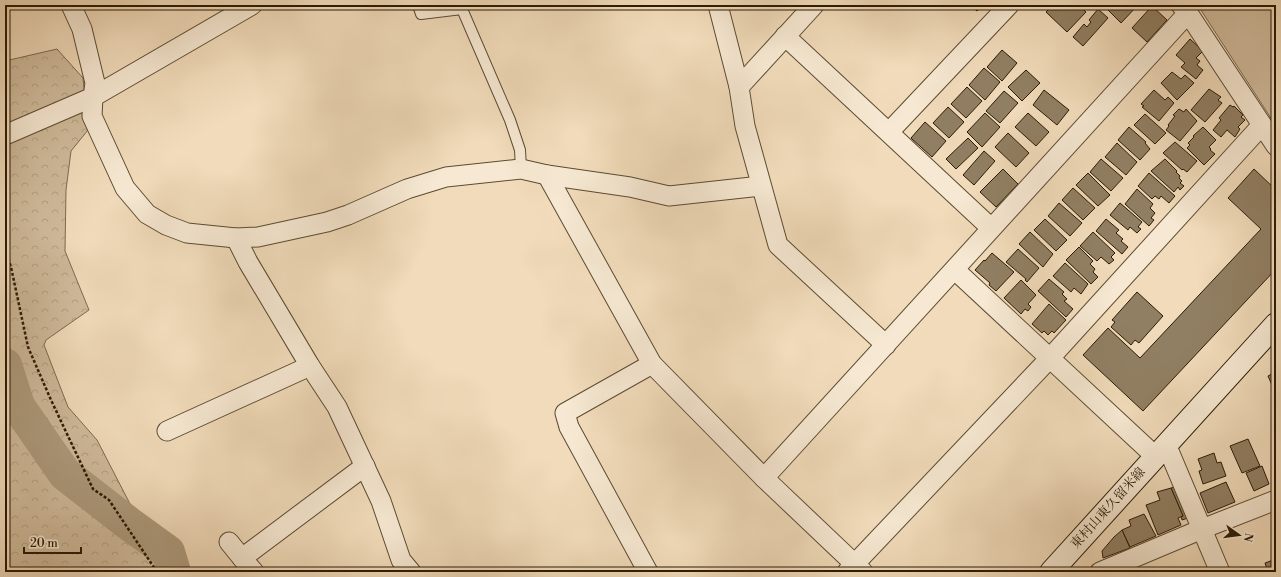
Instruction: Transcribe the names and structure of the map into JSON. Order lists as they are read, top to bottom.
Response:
{
  "streets": {
    "main road": ["東村山東久留米線"]
  },
  "scale_bar": "20 m",
  "north": "right"
}
